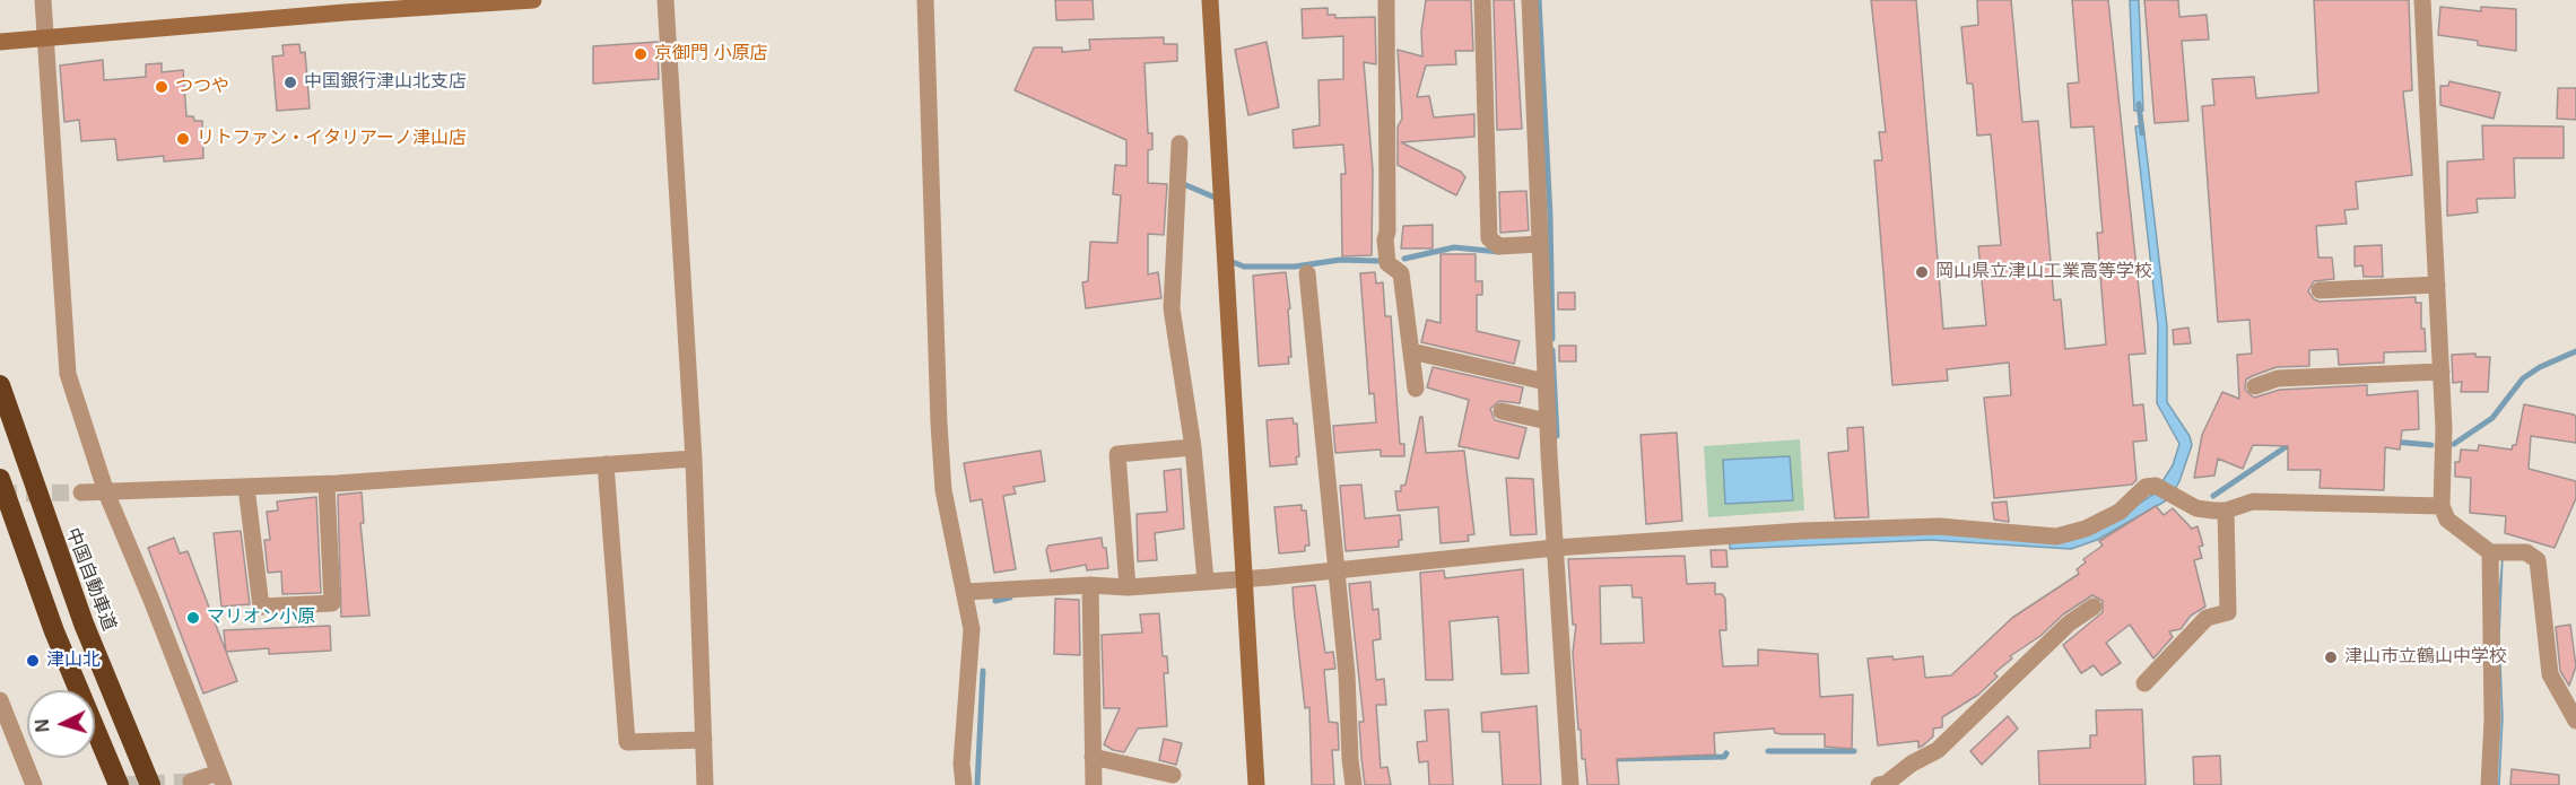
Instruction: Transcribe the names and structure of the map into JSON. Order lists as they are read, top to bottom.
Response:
{
  "streets": {
    "highway": ["中国自動車道"]
  },
  "places": [
    "京御門 小原店",
    "中国銀行津山北支店",
    "つつや",
    "リトファン・イタリアーノ津山店",
    "岡山県立津山工業高等学校",
    "マリオン小原",
    "津山市立鶴山中学校",
    "津山北"
  ],
  "north": "left"
}
